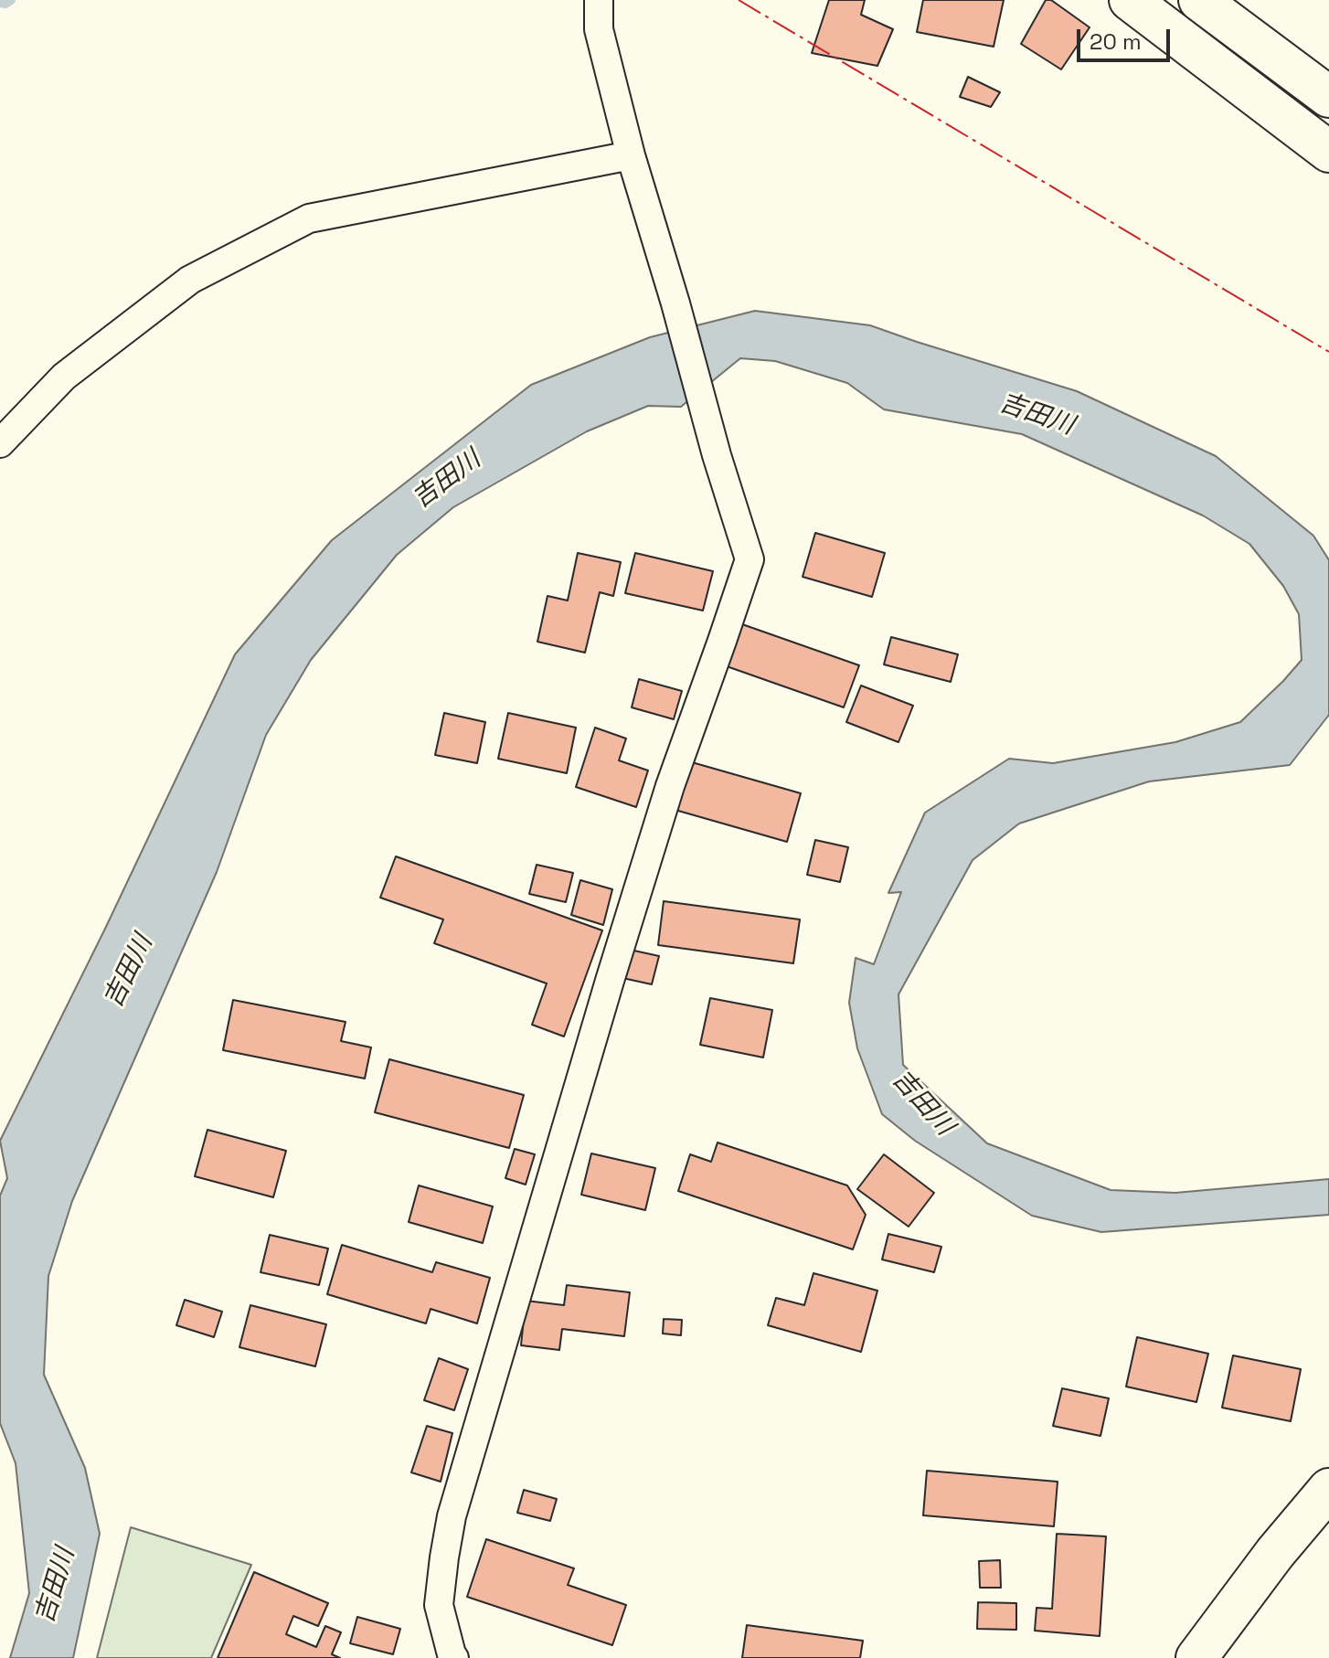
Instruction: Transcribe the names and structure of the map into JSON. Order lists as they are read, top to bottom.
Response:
{
  "water": ["吉田川"],
  "scale_bar": "20 m"
}
